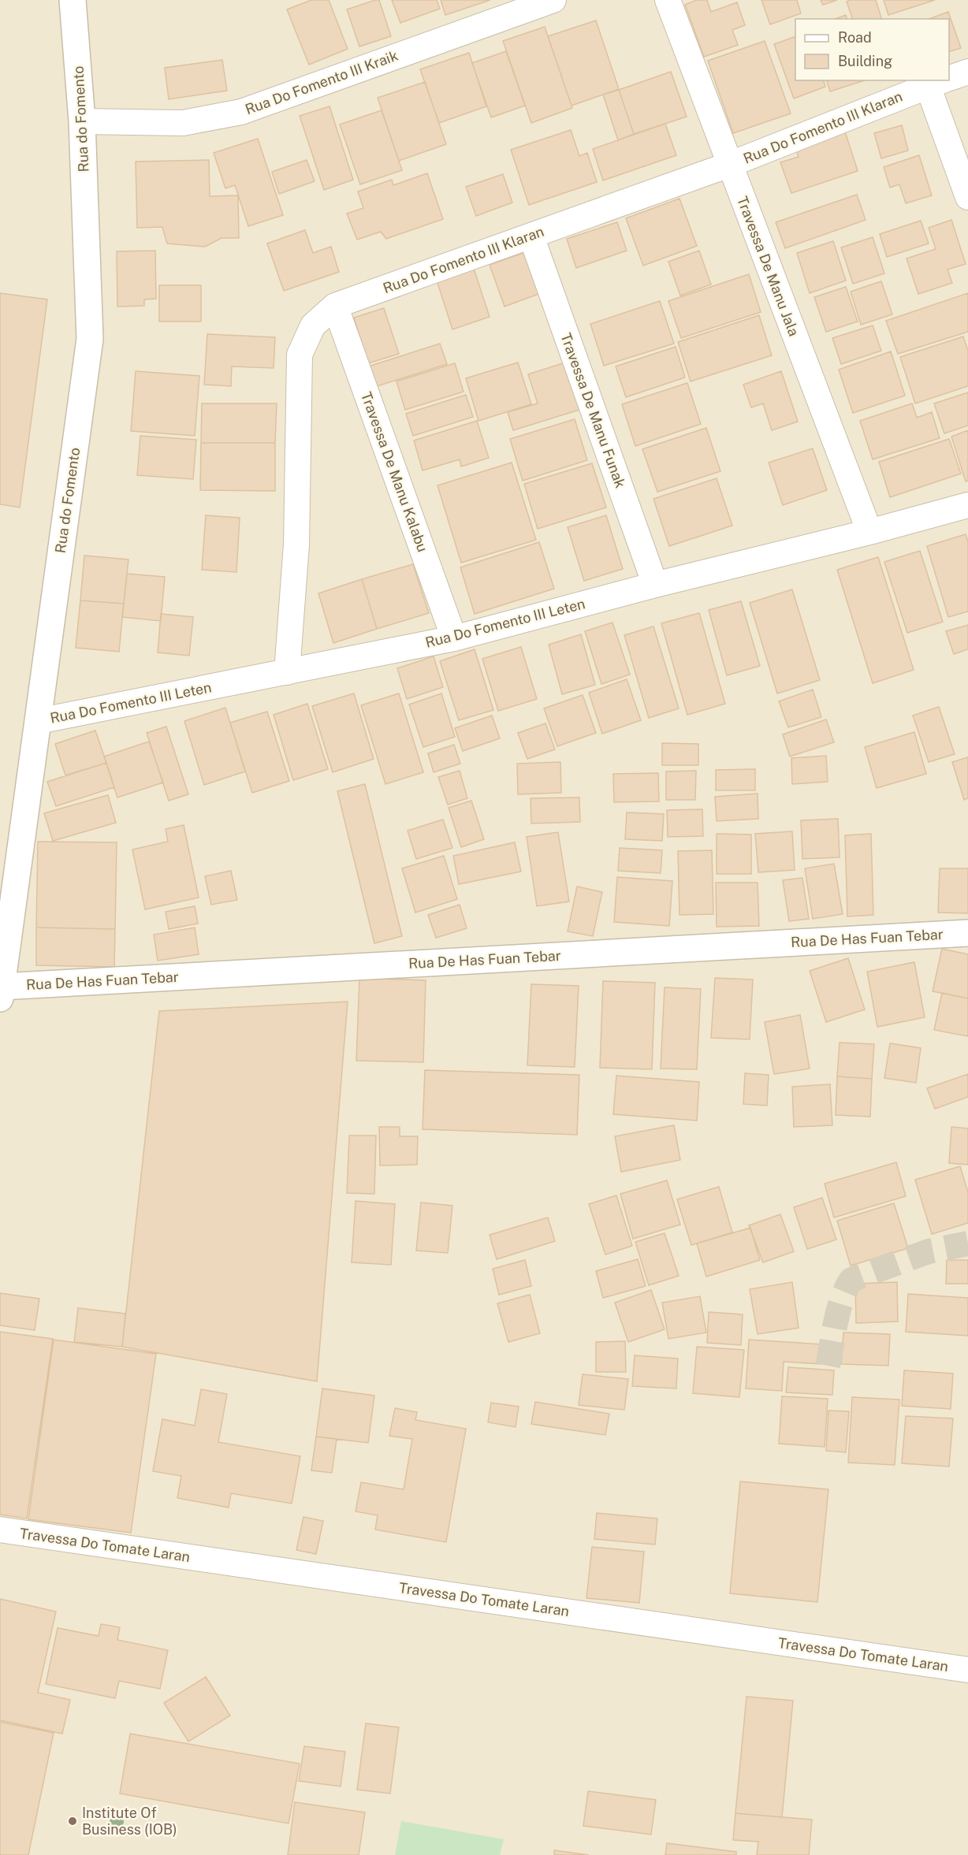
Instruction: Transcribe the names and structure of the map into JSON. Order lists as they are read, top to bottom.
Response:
{
  "streets": {
    "street": [
      "Rua Do Fomento III Kraik",
      "Rua do Fomento",
      "Rua Do Fomento III Klaran",
      "Travessa De Manu Jala",
      "Travessa De Manu Funak",
      "Travessa De Manu Kalabu",
      "Rua Do Fomento III Leten",
      "Rua De Has Fuan Tebar",
      "Travessa Do Tomate Laran"
    ]
  },
  "crossings": [
    ["Rua Do Fomento III Kraik", "Rua do Fomento"],
    ["Rua do Fomento", "Rua Do Fomento III Leten"],
    ["Rua do Fomento", "Rua De Has Fuan Tebar"],
    ["Rua Do Fomento III Klaran", "Travessa De Manu Jala"],
    ["Rua Do Fomento III Klaran", "Travessa De Manu Funak"],
    ["Rua Do Fomento III Klaran", "Travessa De Manu Kalabu"],
    ["Rua Do Fomento III Klaran", "Rua Do Fomento III Leten"],
    ["Travessa De Manu Jala", "Rua Do Fomento III Leten"],
    ["Travessa De Manu Funak", "Rua Do Fomento III Leten"],
    ["Travessa De Manu Kalabu", "Rua Do Fomento III Leten"]
  ],
  "places": ["Institute Of Business (IOB)"],
  "legend": ["Road", "Building"]
}
